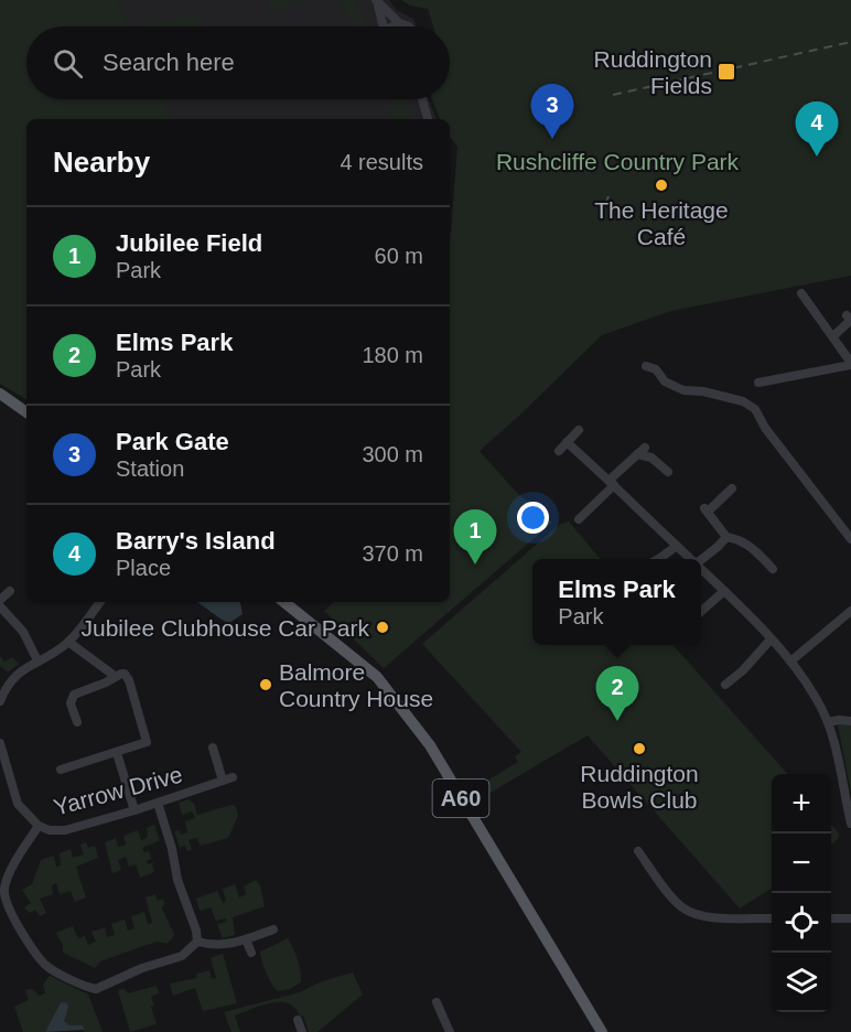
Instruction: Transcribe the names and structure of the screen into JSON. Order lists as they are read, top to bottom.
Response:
{
  "streets": {
    "main road": ["A60"],
    "street": ["Yarrow Drive"]
  },
  "parks": ["Rushcliffe Country Park"],
  "places": {
    "transit": ["Ruddington Fields"],
    "other": [
      "The Heritage Café",
      "Jubilee Clubhouse Car Park",
      "Balmore Country House",
      "Ruddington Bowls Club"
    ]
  },
  "page": {
    "search": "Search here",
    "pins": [
      "3",
      "4",
      "1",
      "2"
    ],
    "heading": ["Nearby", "4 results"],
    "list": [
      {
        "mark": "1",
        "name": "Jubilee Field",
        "note": "Park",
        "value": "60 m"
      },
      {
        "mark": "2",
        "name": "Elms Park",
        "note": "Park",
        "value": "180 m"
      },
      {
        "mark": "3",
        "name": "Park Gate",
        "note": "Station",
        "value": "300 m"
      },
      {
        "mark": "4",
        "name": "Barry's Island",
        "note": "Place",
        "value": "370 m"
      }
    ],
    "popup": ["Elms Park", "Park"],
    "map_buttons": ["+", "−"]
  }
}
